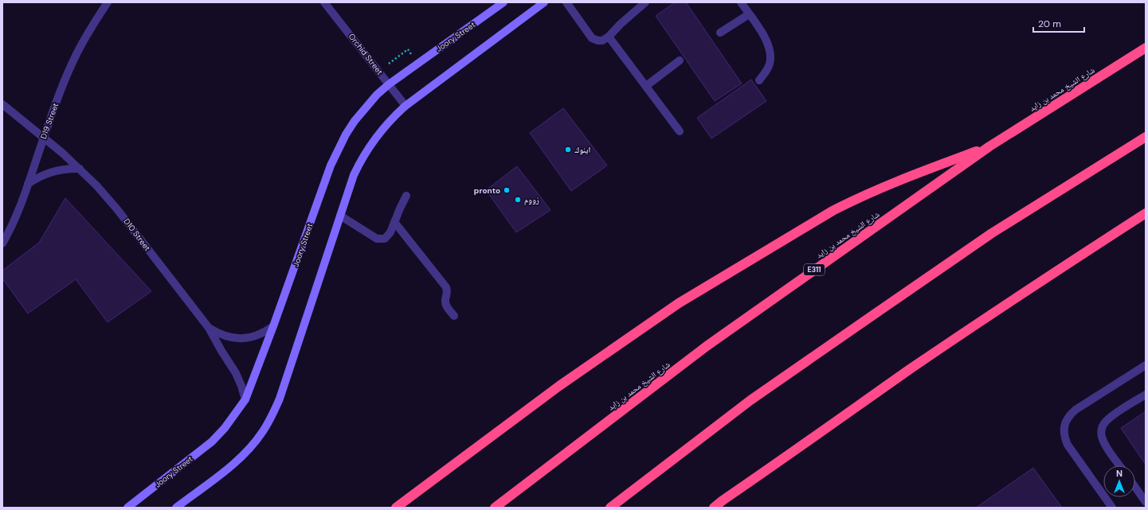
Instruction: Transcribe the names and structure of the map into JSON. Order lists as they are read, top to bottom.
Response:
{
  "streets": {
    "highway": ["شارع الشيخ محمد بن زايد", "E311"],
    "street": [
      "Joory Street",
      "Orchid Street",
      "D19 Street",
      "D10 Street"
    ]
  },
  "crossings": [
    ["Joory Street", "Orchid Street"],
    ["Joory Street", "D10 Street"],
    ["D19 Street", "D10 Street"]
  ],
  "places": ["اينوك", "pronto", "زووم"],
  "scale_bar": "20 m",
  "north": "top"
}
